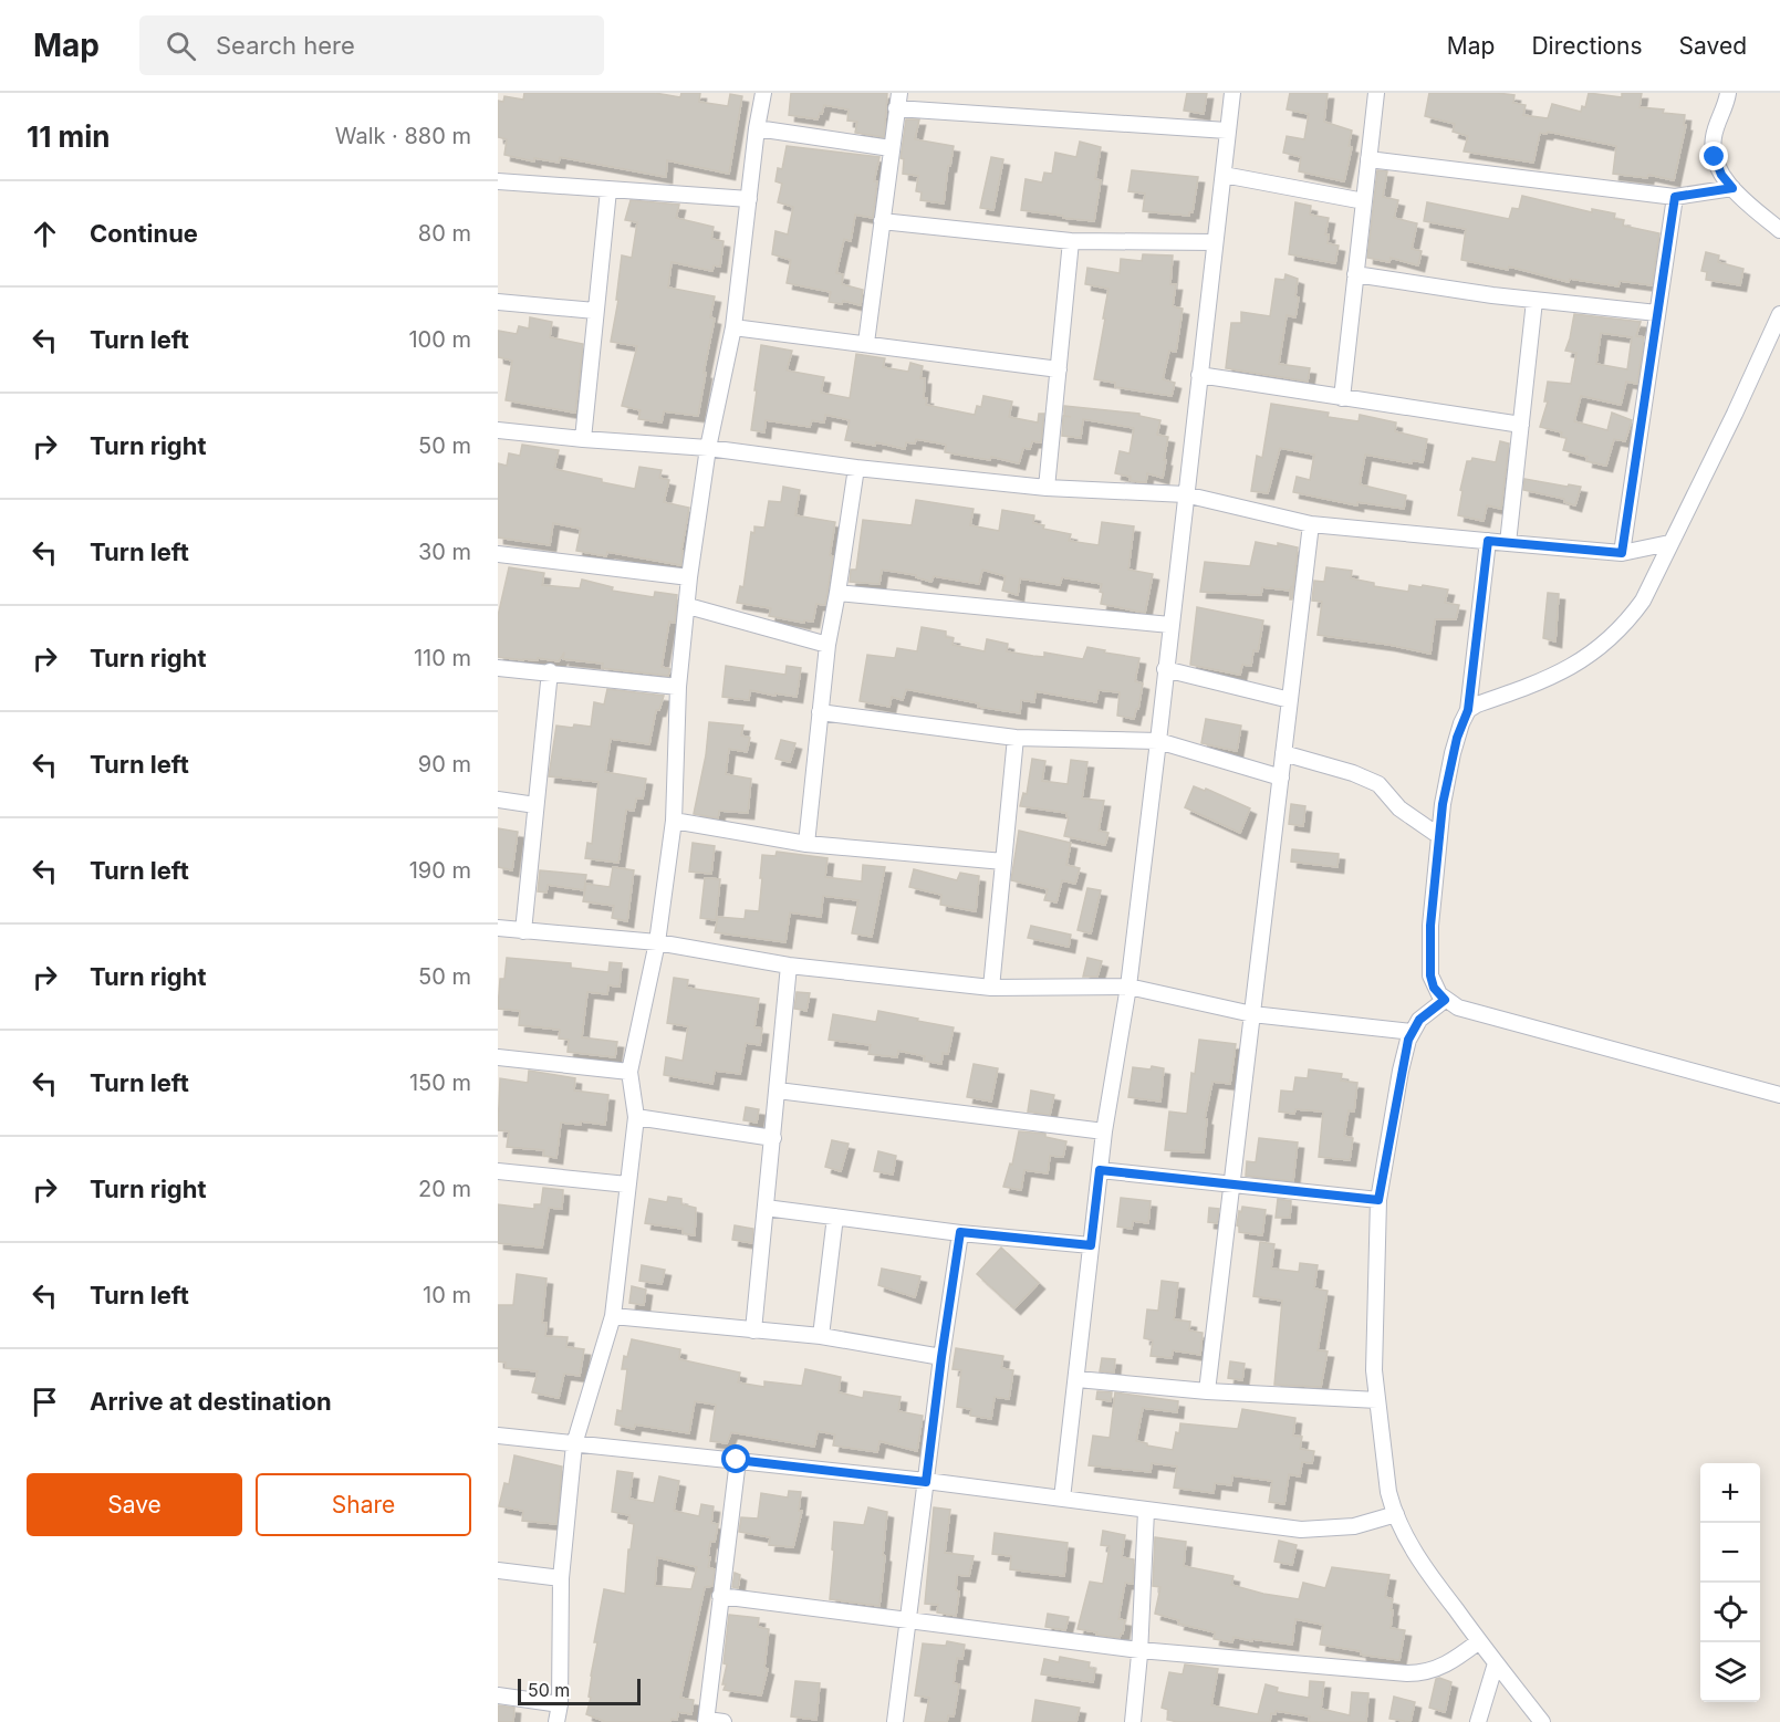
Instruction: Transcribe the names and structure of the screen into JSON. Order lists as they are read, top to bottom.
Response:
{
  "scale_bar": "50 m",
  "page": {
    "header": "Map",
    "search": "Search here",
    "nav": ["Map", "Directions", "Saved"],
    "heading": ["11 min", "Walk · 880 m"],
    "list": [
      ["Continue", "80 m"],
      ["Turn left", "100 m"],
      ["Turn right", "50 m"],
      ["Turn left", "30 m"],
      ["Turn right", "110 m"],
      ["Turn left", "90 m"],
      ["Turn left", "190 m"],
      ["Turn right", "50 m"],
      ["Turn left", "150 m"],
      ["Turn right", "20 m"],
      ["Turn left", "10 m"],
      "Arrive at destination"
    ],
    "buttons": ["Save", "Share"],
    "map_buttons": ["+", "−"],
    "scale": "50 m"
  }
}
